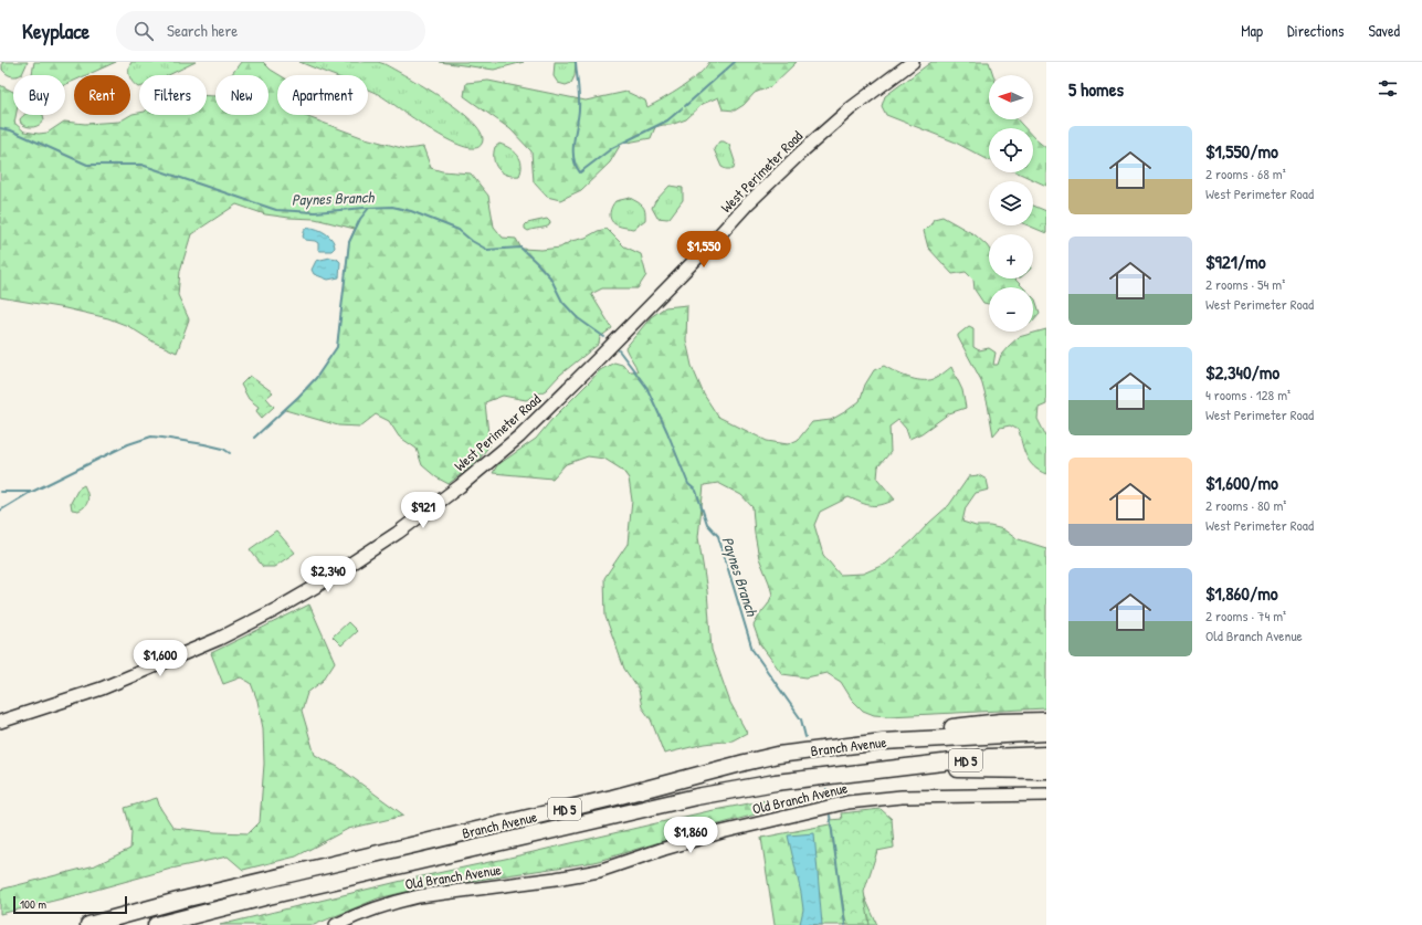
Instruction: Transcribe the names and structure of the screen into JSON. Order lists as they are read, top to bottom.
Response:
{
  "streets": {
    "highway": ["Branch Avenue", "MD 5"],
    "street": ["West Perimeter Road", "Old Branch Avenue"]
  },
  "water": ["Paynes Branch"],
  "scale_bar": "100 m",
  "north": "left",
  "page": {
    "header": "Keyplace",
    "search": "Search here",
    "nav": ["Map", "Directions", "Saved"],
    "heading": "5 homes",
    "map_buttons": ["+", "−"],
    "chip": [
      "Buy",
      "Rent",
      "Filters",
      "New",
      "Apartment"
    ],
    "list": [
      {
        "name": "$1,550/mo",
        "note": "2 rooms · 68 m² · West Perimeter Road"
      },
      {
        "name": "$921/mo",
        "note": "2 rooms · 54 m² · West Perimeter Road"
      },
      {
        "name": "$2,340/mo",
        "note": "4 rooms · 128 m² · West Perimeter Road"
      },
      {
        "name": "$1,600/mo",
        "note": "2 rooms · 80 m² · West Perimeter Road"
      },
      {
        "name": "$1,860/mo",
        "note": "2 rooms · 74 m² · Old Branch Avenue"
      }
    ],
    "price": [
      "$1,550",
      "$921",
      "$2,340",
      "$1,600",
      "$1,860"
    ],
    "scale": "100 m"
  }
}
